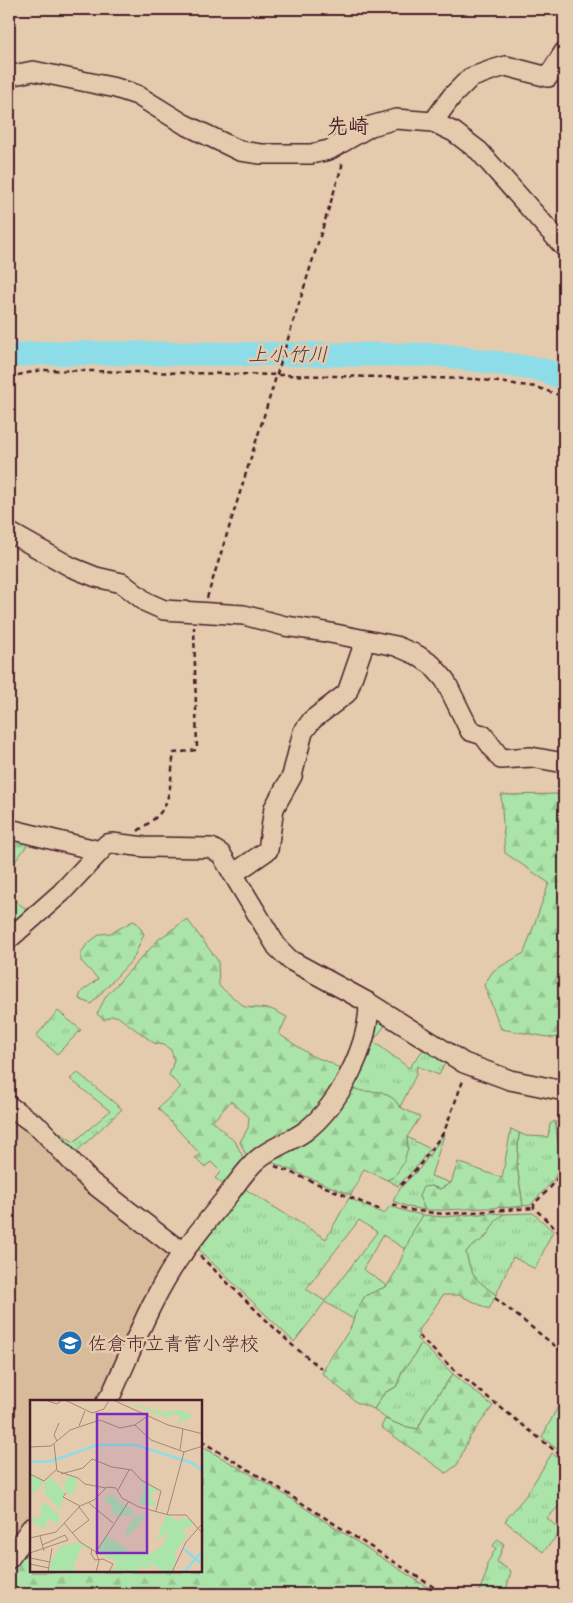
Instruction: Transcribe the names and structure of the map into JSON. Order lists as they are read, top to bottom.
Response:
{
  "districts": ["先崎"],
  "water": ["上小竹川"],
  "places": {
    "school or university": ["佐倉市立青菅小学校"]
  }
}
